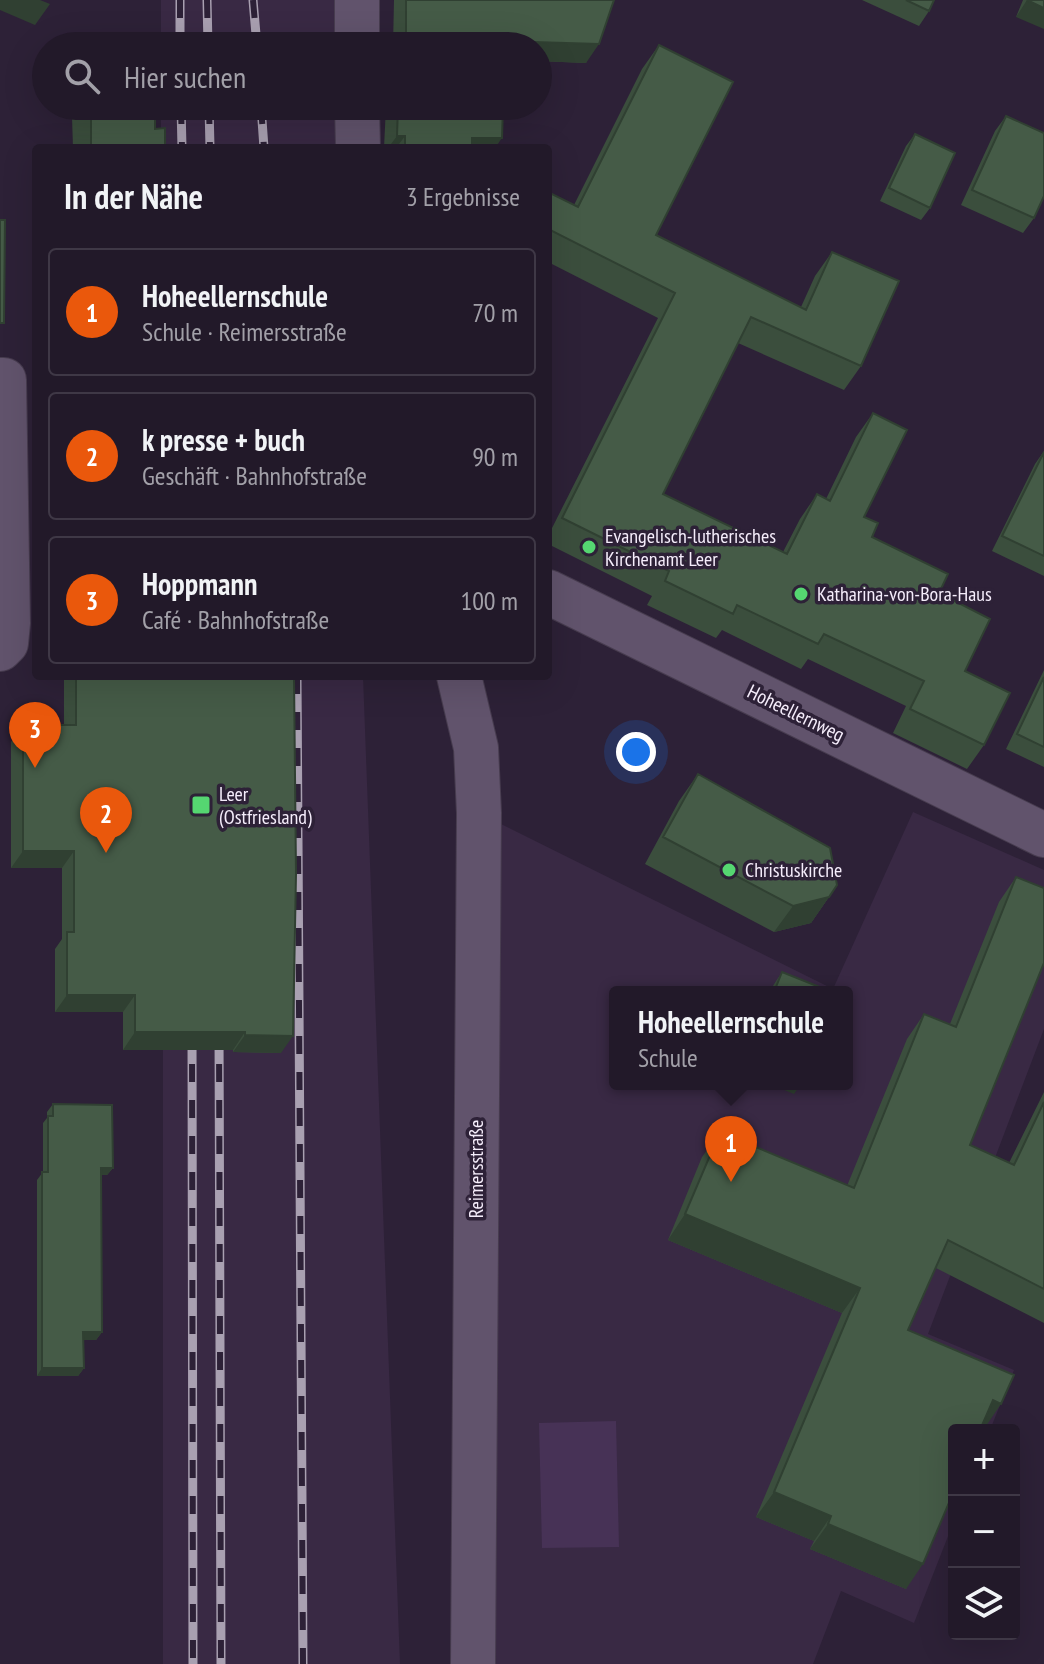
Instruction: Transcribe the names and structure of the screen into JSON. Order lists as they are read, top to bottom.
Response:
{
  "streets": {
    "street": ["Hoheellernweg", "Reimersstraße"]
  },
  "places": {
    "other": ["Evangelisch-lutherisches Kirchenamt Leer", "Katharina-von-Bora-Haus", "Christuskirche"],
    "transit": ["Leer (Ostfriesland)"]
  },
  "page": {
    "search": "Hier suchen",
    "heading": ["In der Nähe", "3 Ergebnisse"],
    "list": [
      {
        "mark": "1",
        "name": "Hoheellernschule",
        "note": "Schule · Reimersstraße",
        "value": "70 m"
      },
      {
        "mark": "2",
        "name": "k presse + buch",
        "note": "Geschäft · Bahnhofstraße",
        "value": "90 m"
      },
      {
        "mark": "3",
        "name": "Hoppmann",
        "note": "Café · Bahnhofstraße",
        "value": "100 m"
      }
    ],
    "pins": ["3", "2", "1"],
    "popup": ["Hoheellernschule", "Schule"],
    "map_buttons": ["+", "−"]
  }
}
